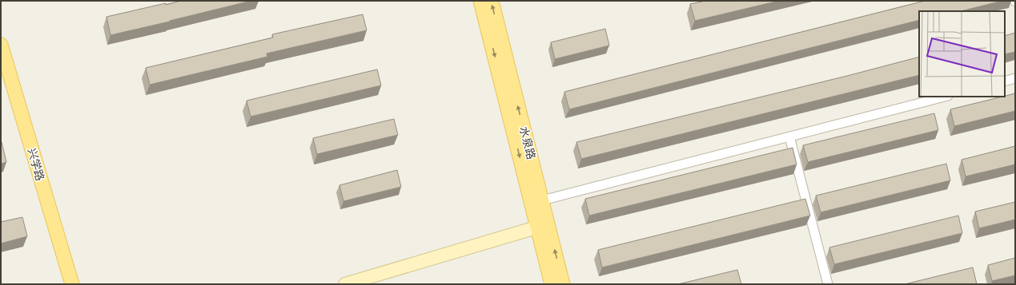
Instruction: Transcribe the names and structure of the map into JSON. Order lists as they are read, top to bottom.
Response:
{
  "streets": {
    "main road": ["水泉路", "兴学路"]
  }
}
